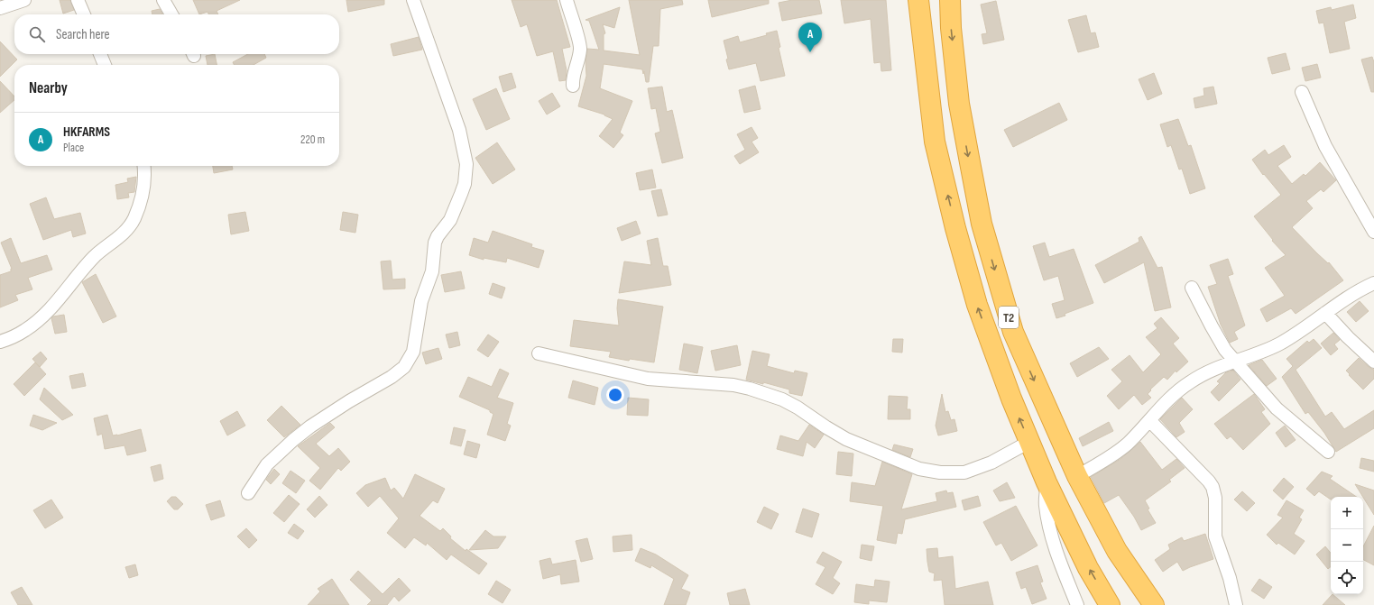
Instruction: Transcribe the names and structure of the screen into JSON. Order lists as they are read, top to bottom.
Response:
{
  "streets": {
    "highway": ["T2"]
  },
  "page": {
    "search": "Search here",
    "pins": "A",
    "heading": "Nearby",
    "list": [
      {
        "mark": "A",
        "name": "HKFARMS",
        "note": "Place",
        "value": "220 m"
      }
    ],
    "map_buttons": ["+", "−"]
  }
}
